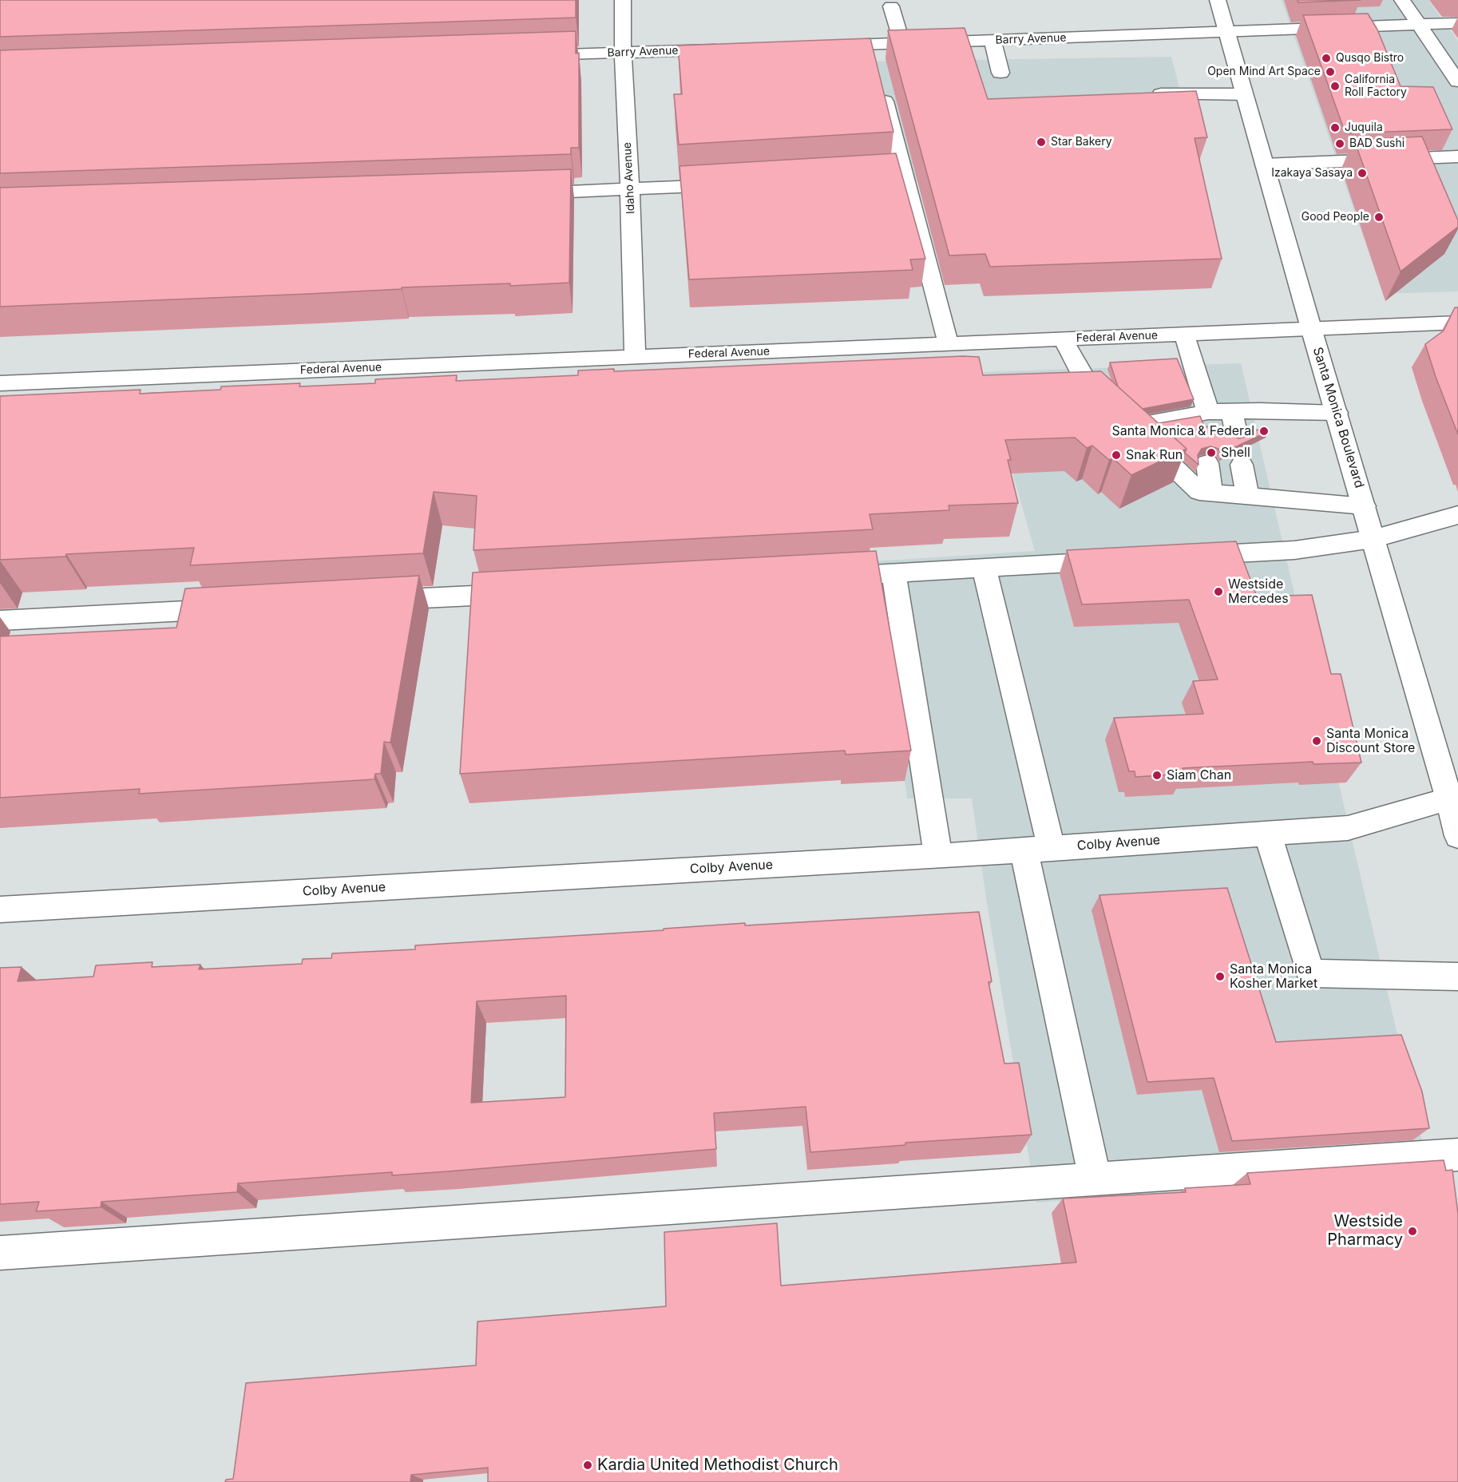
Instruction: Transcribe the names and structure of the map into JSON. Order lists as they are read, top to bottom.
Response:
{
  "streets": {
    "street": [
      "Barry Avenue",
      "Idaho Avenue",
      "Federal Avenue",
      "Santa Monica Boulevard",
      "Colby Avenue"
    ]
  },
  "crossings": [
    ["Barry Avenue", "Idaho Avenue"],
    ["Barry Avenue", "Santa Monica Boulevard"],
    ["Idaho Avenue", "Federal Avenue"],
    ["Federal Avenue", "Santa Monica Boulevard"],
    ["Santa Monica Boulevard", "Colby Avenue"]
  ],
  "places": [
    "Qusqo Bistro",
    "Open Mind Art Space",
    "California Roll Factory",
    "Juquila",
    "Star Bakery",
    "BAD Sushi",
    "Izakaya Sasaya",
    "Good People",
    "Santa Monica & Federal",
    "Shell",
    "Snak Run",
    "Westside Mercedes",
    "Santa Monica Discount Store",
    "Siam Chan",
    "Santa Monica Kosher Market",
    "Westside Pharmacy",
    "Kardia United Methodist Church"
  ]
}
